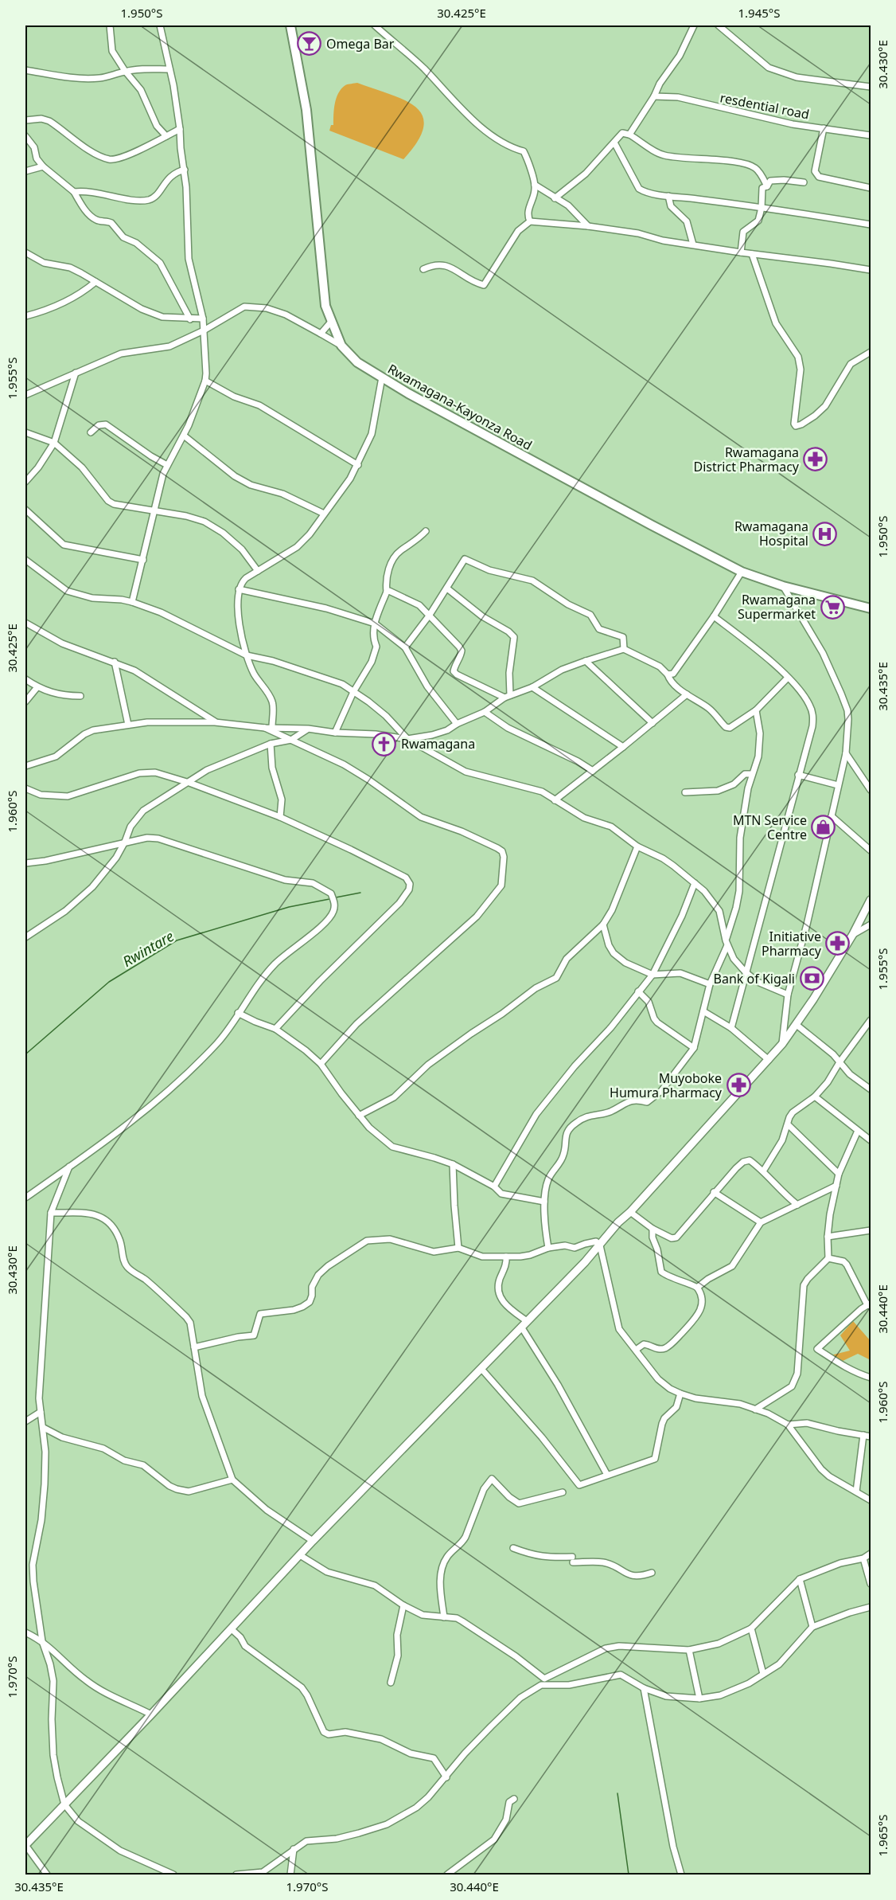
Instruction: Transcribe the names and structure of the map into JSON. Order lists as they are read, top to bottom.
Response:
{
  "streets": {
    "highway": ["Rwamagana-Kayonza Road"],
    "street": ["resdential road"]
  },
  "water": ["Rwintare"],
  "places": {
    "bar": ["Omega Bar"],
    "pharmacy": ["Rwamagana District Pharmacy", "Initiative Pharmacy", "Muyoboke Humura Pharmacy"],
    "hospital": ["Rwamagana Hospital"],
    "supermarket": ["Rwamagana Supermarket"],
    "church": ["Rwamagana"],
    "shop": ["MTN Service Centre"],
    "bank": ["Bank of Kigali"]
  },
  "coordinates": [
    "1.950°S",
    "30.425°E",
    "1.945°S",
    "30.430°E",
    "1.955°S",
    "30.435°E",
    "1.960°S",
    "30.440°E",
    "1.970°S",
    "1.965°S"
  ]
}
